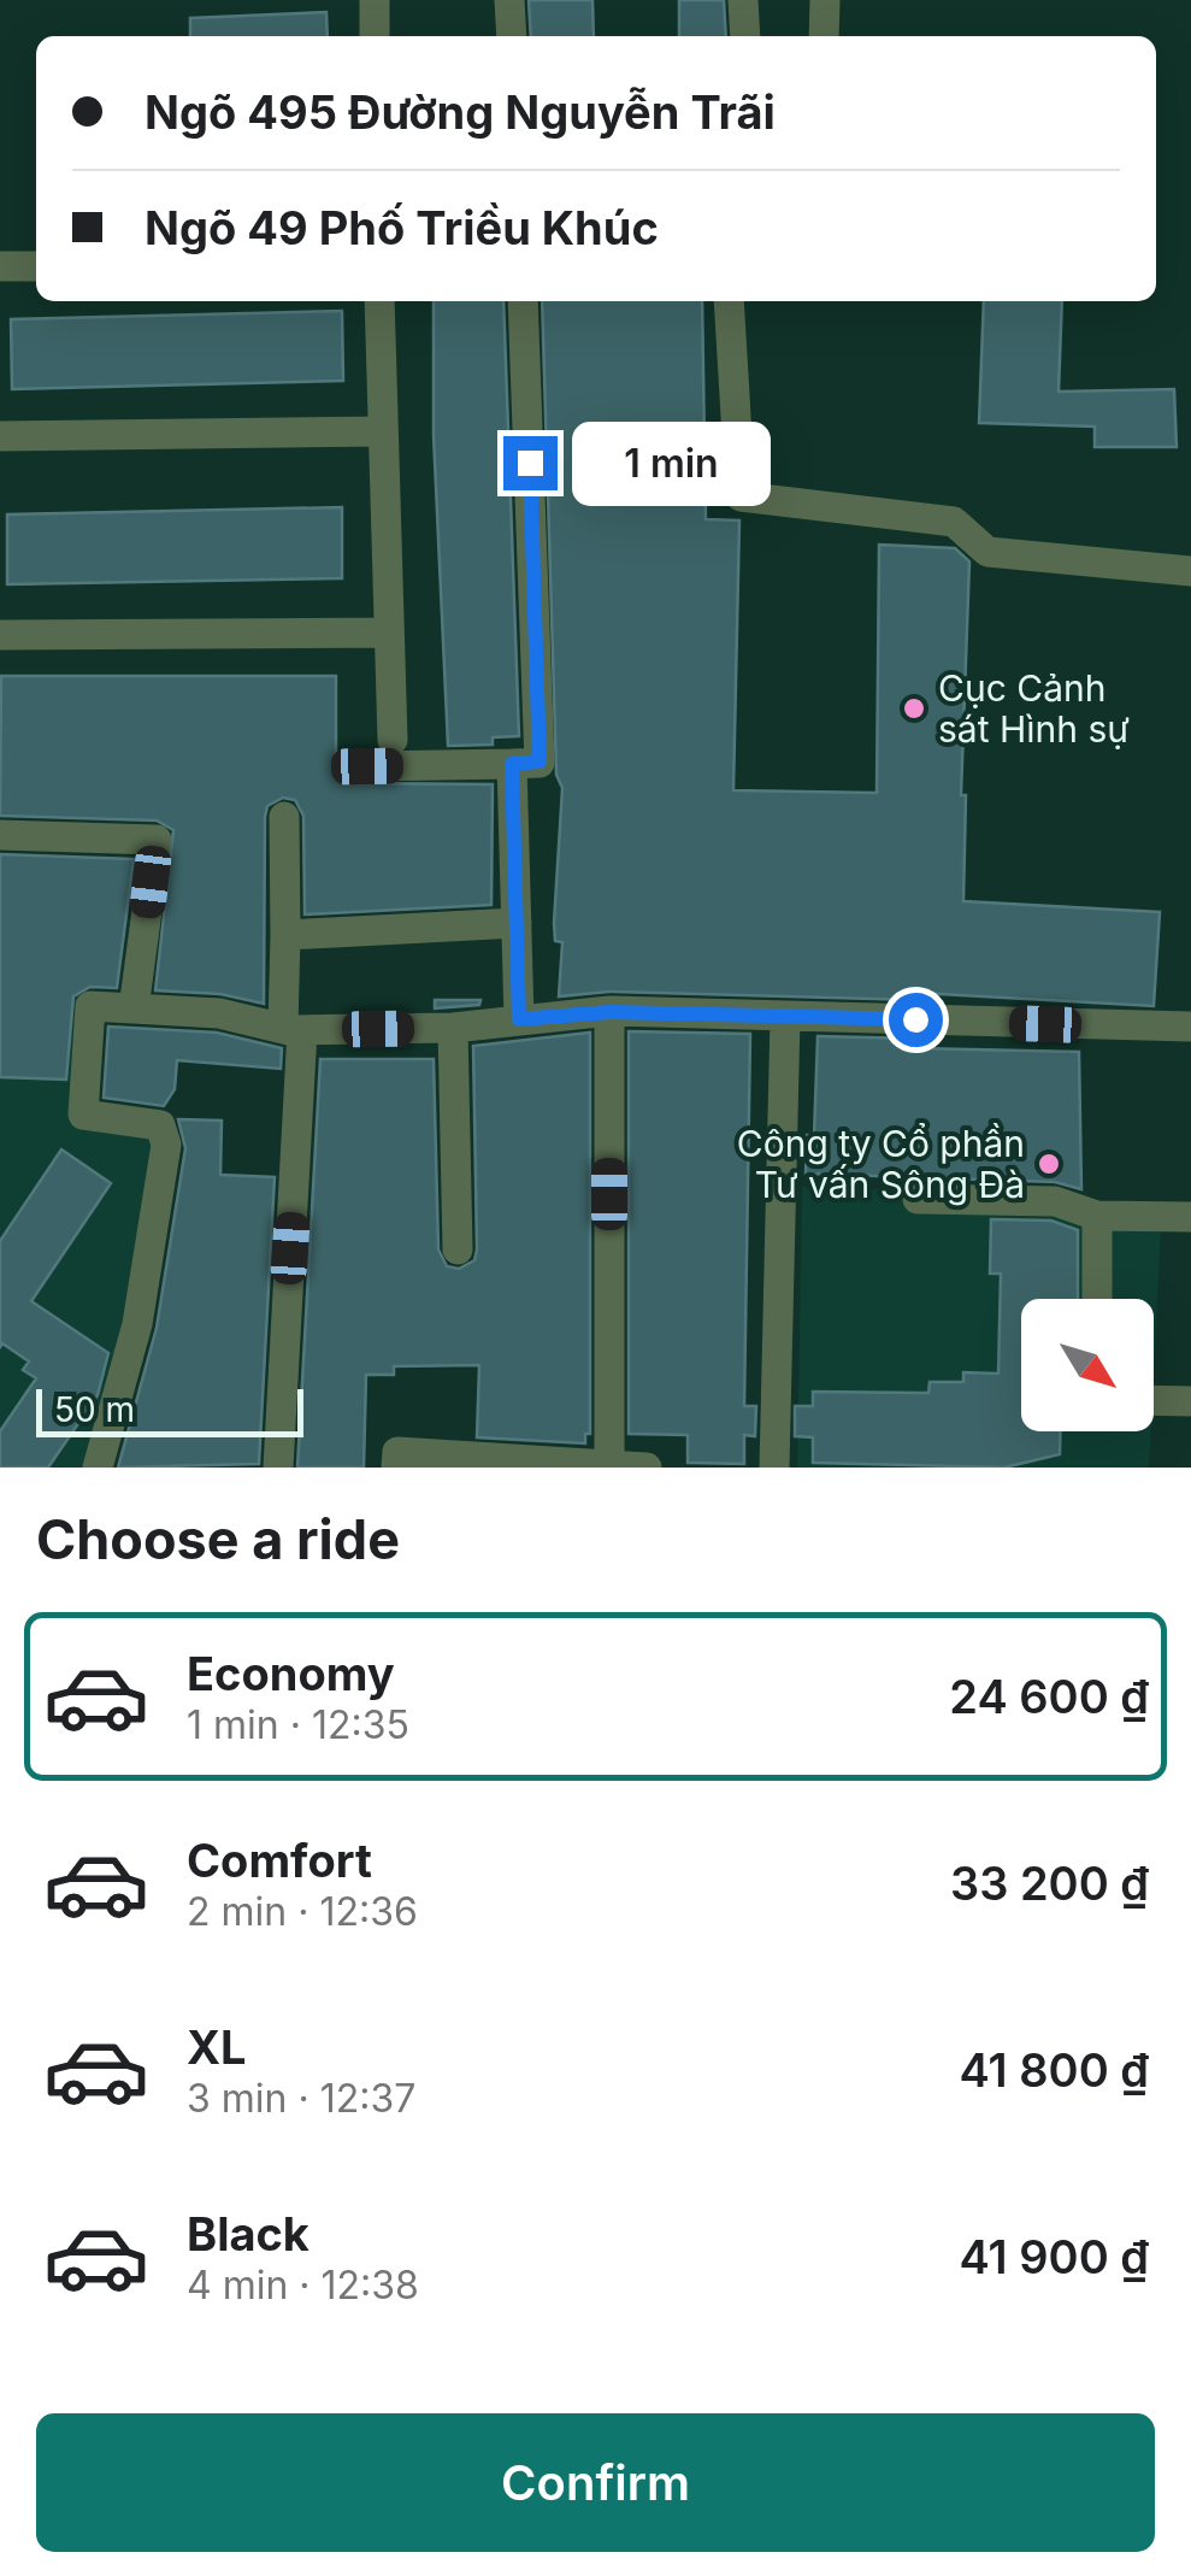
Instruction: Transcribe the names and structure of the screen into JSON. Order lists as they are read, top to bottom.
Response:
{
  "places": ["Cục Cảnh sát Hình sự", "Công ty Cổ phần Tư vấn Sông Đà"],
  "scale_bar": "50 m",
  "north": "bottom right",
  "page": {
    "banner": ["Ngõ 495 Đường Nguyễn Trãi", "Ngõ 49 Phố Triều Khúc"],
    "bubble": "1 min",
    "scale": "50 m",
    "heading": "Choose a ride",
    "list": [
      {
        "name": "Economy",
        "note": "1 min · 12:35",
        "value": "24 600 ₫"
      },
      {
        "name": "Comfort",
        "note": "2 min · 12:36",
        "value": "33 200 ₫"
      },
      {
        "name": "XL",
        "note": "3 min · 12:37",
        "value": "41 800 ₫"
      },
      {
        "name": "Black",
        "note": "4 min · 12:38",
        "value": "41 900 ₫"
      }
    ],
    "buttons": "Confirm"
  }
}
